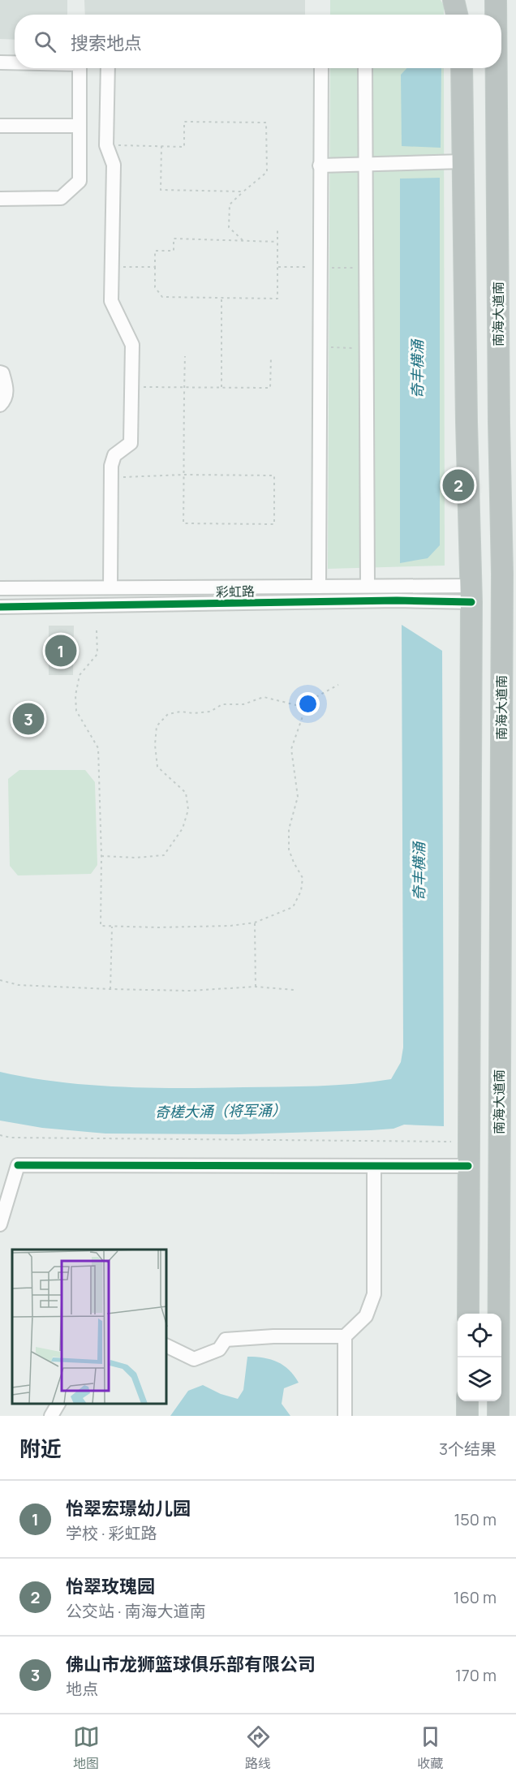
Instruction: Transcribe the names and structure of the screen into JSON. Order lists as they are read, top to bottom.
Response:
{
  "streets": {
    "highway": ["南海大道南"],
    "street": ["彩虹路"]
  },
  "water": ["奇丰横涌", "奇槎大涌（将军涌）"],
  "page": {
    "search": "搜索地点",
    "pins": ["2", "1", "3"],
    "heading": ["附近", "3个结果"],
    "list": [
      {
        "mark": "1",
        "name": "怡翠宏璟幼儿园",
        "note": "学校 · 彩虹路",
        "value": "150 m"
      },
      {
        "mark": "2",
        "name": "怡翠玫瑰园",
        "note": "公交站 · 南海大道南",
        "value": "160 m"
      },
      {
        "mark": "3",
        "name": "佛山市龙狮篮球俱乐部有限公司",
        "note": "地点",
        "value": "170 m"
      }
    ],
    "nav": ["地图", "路线", "收藏"]
  }
}
